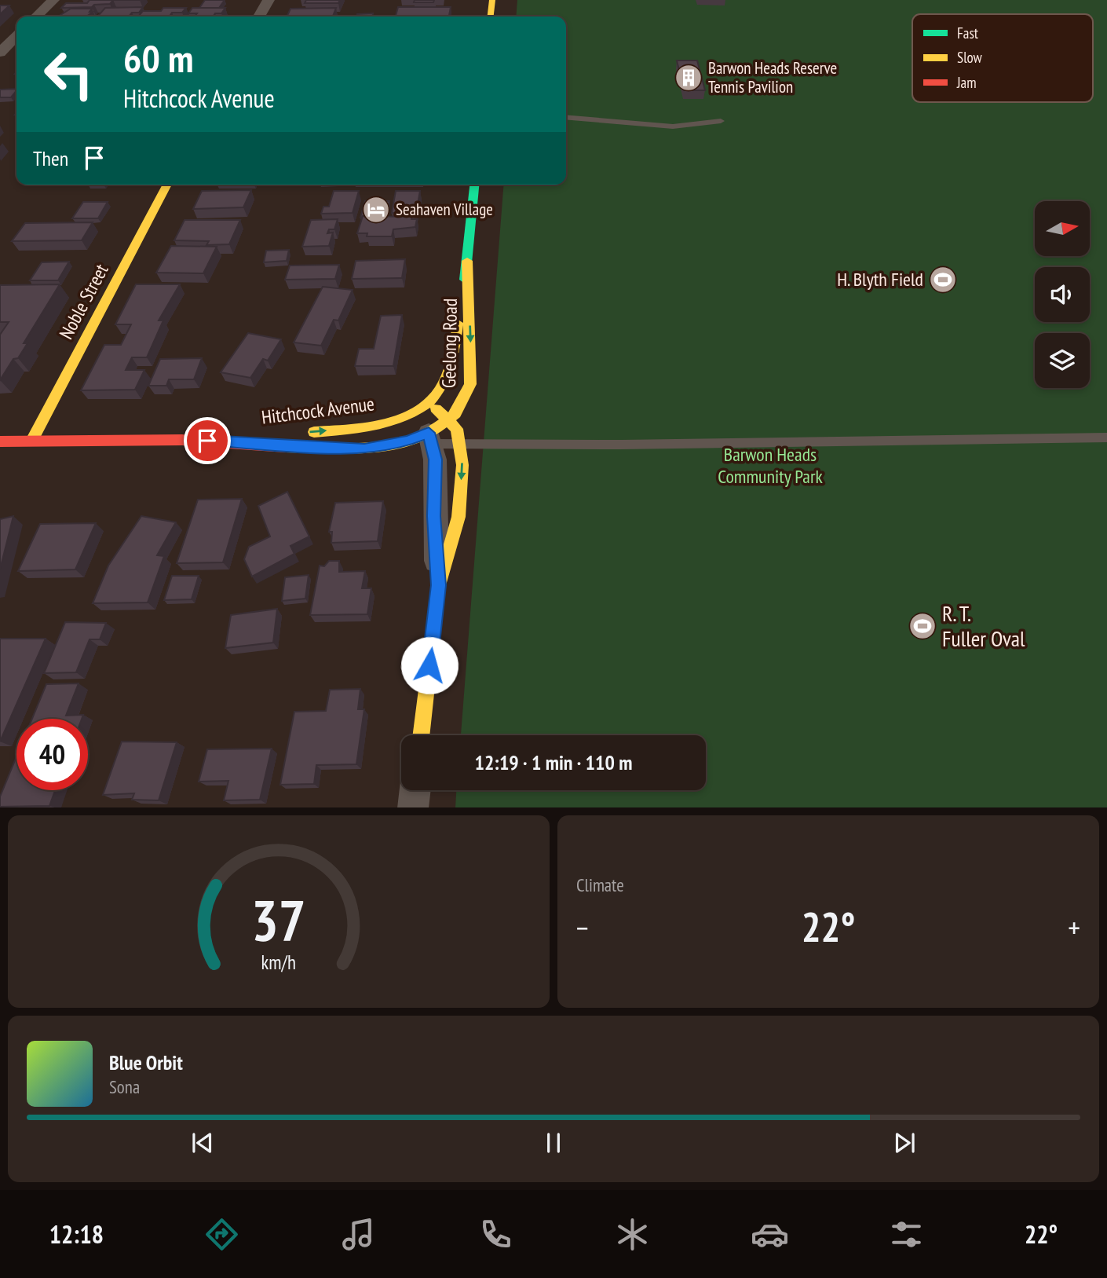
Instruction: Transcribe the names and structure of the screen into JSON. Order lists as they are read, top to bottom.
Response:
{
  "streets": {
    "street": ["Noble Street", "Geelong Road", "Hitchcock Avenue"]
  },
  "crossings": [
    ["Noble Street", "Hitchcock Avenue"],
    ["Geelong Road", "Hitchcock Avenue"]
  ],
  "parks": ["Barwon Heads Community Park"],
  "places": {
    "building": ["Barwon Heads Reserve Tennis Pavilion"],
    "hotel": ["Seahaven Village"],
    "sports": ["H. Blyth Field", "R. T. Fuller Oval"]
  },
  "legend": ["Fast", "Slow", "Jam"],
  "north": "right",
  "page": {
    "turn": ["60 m", "Hitchcock Avenue"],
    "then": "Then",
    "limit": "40",
    "trip": "12:19 · 1 min · 110 m",
    "tile": "Climate",
    "heat": ["−", "22°", "+"],
    "song": ["Blue Orbit", "Sona"],
    "tabs": ["12:18", "22°"],
    "gauge": ["37", "km/h"]
  }
}
